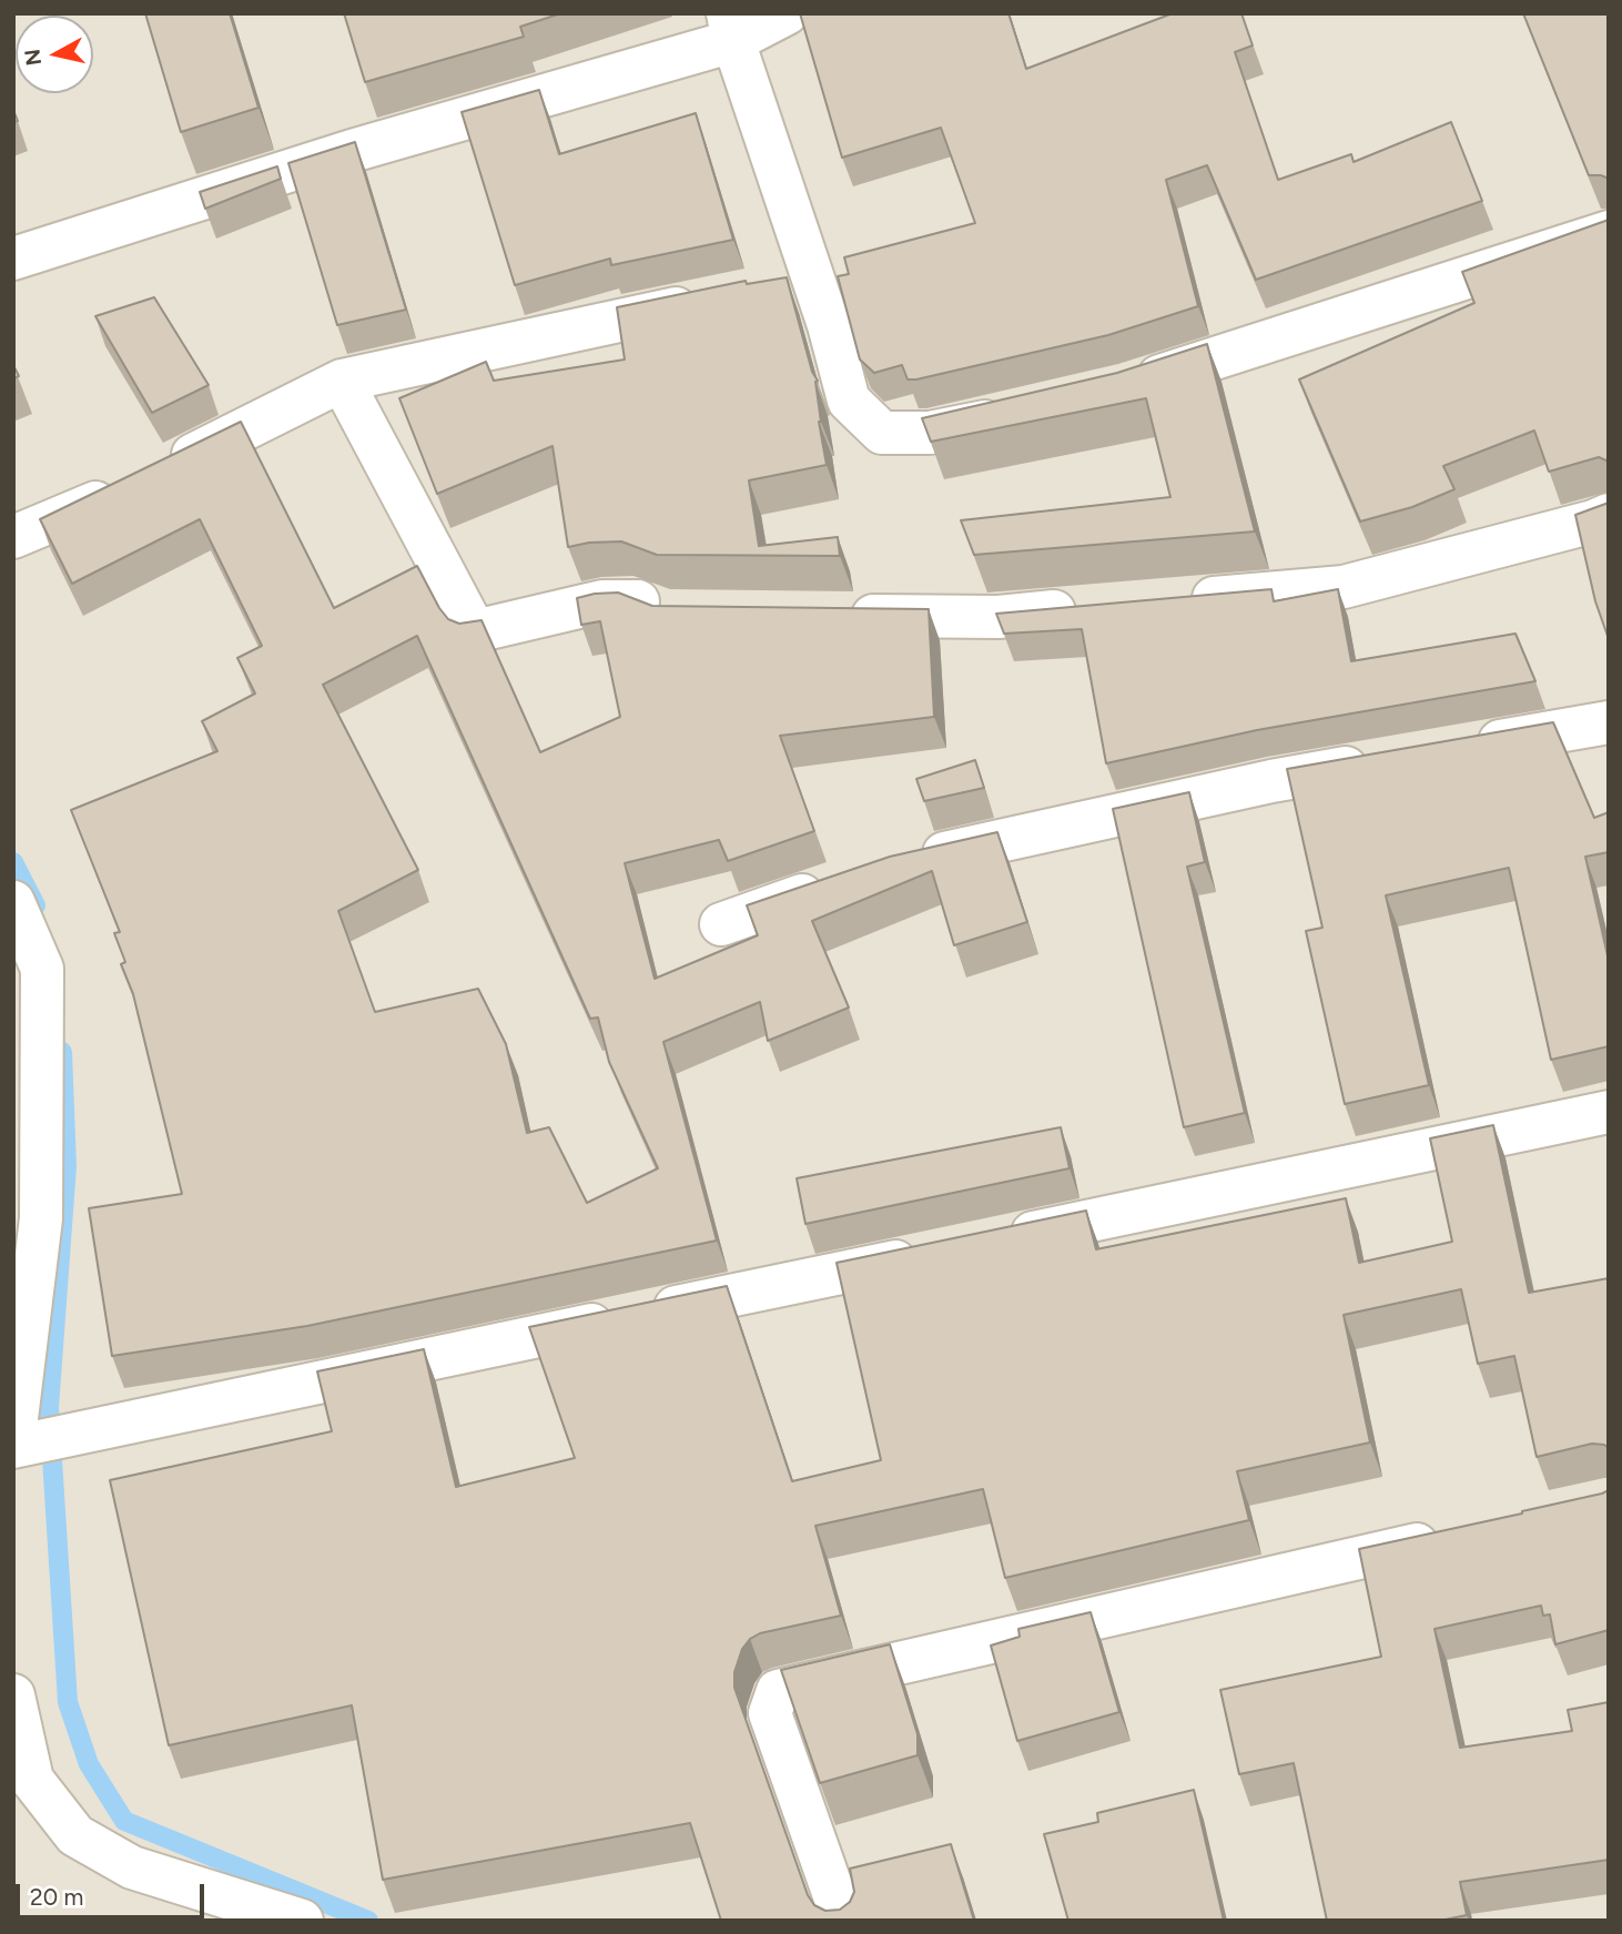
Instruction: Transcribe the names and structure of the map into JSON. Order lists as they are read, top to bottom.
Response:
{
  "scale_bar": "20 m",
  "north": "left"
}
